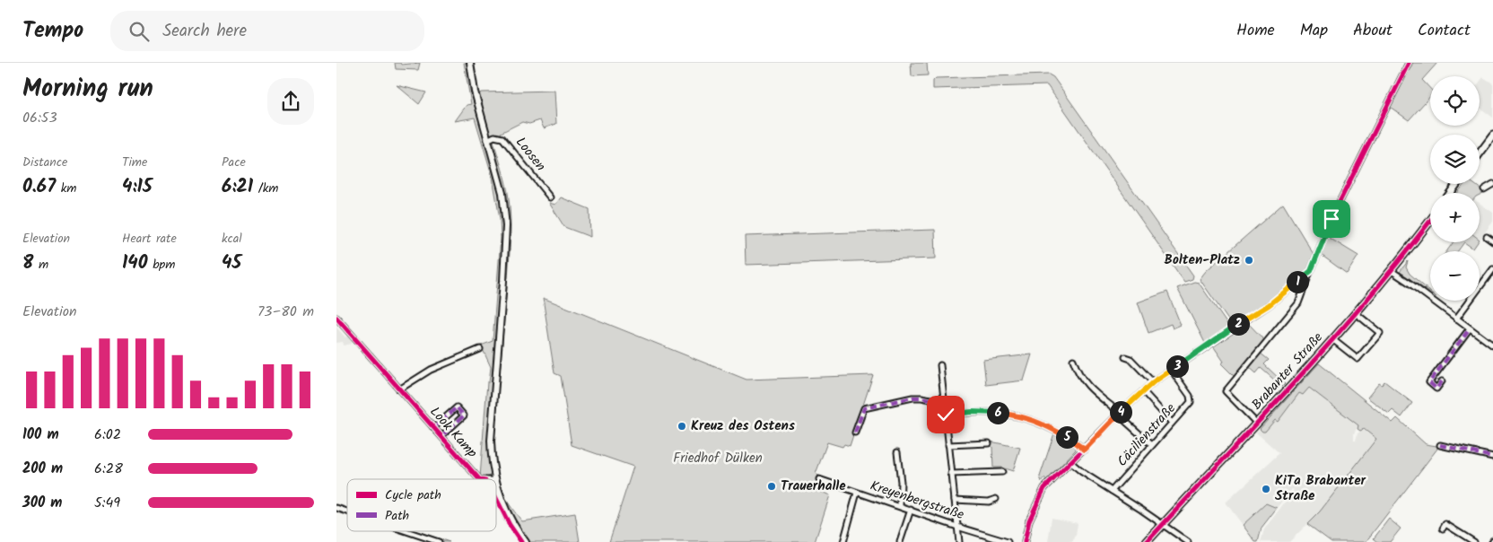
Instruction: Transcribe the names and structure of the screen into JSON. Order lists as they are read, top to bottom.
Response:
{
  "streets": {
    "main road": ["Brabanter Straße"],
    "street": [
      "Loosen",
      "Look Kamp",
      "Cäcilienstraße",
      "Kreyenbergstraße"
    ]
  },
  "crossings": [
    ["Brabanter Straße", "Cäcilienstraße"]
  ],
  "parks": ["Friedhof Dülken"],
  "places": [
    "Bolten-Platz",
    "Kreuz des Ostens",
    "Trauerhalle",
    "KiTa Brabanter Straße"
  ],
  "legend": ["Cycle path", "Path"],
  "page": {
    "header": "Tempo",
    "search": "Search here",
    "nav": [
      "Home",
      "Map",
      "About",
      "Contact"
    ],
    "heading": ["Morning run", "06:53"],
    "map_buttons": ["+", "−"],
    "stats": [
      ["Distance", "0.67 km"],
      ["Time", "4:15"],
      ["Pace", "6:21 /km"],
      ["Elevation", "8 m"],
      ["Heart rate", "140 bpm"],
      ["kcal", "45"]
    ],
    "pins": [
      "1",
      "2",
      "3",
      "4",
      "6",
      "5"
    ],
    "chart": ["Elevation", "73–80 m"],
    "list": [
      {
        "name": "100 m",
        "note": "6:02"
      },
      {
        "name": "200 m",
        "note": "6:28"
      },
      {
        "name": "300 m",
        "note": "5:49"
      }
    ]
  }
}
